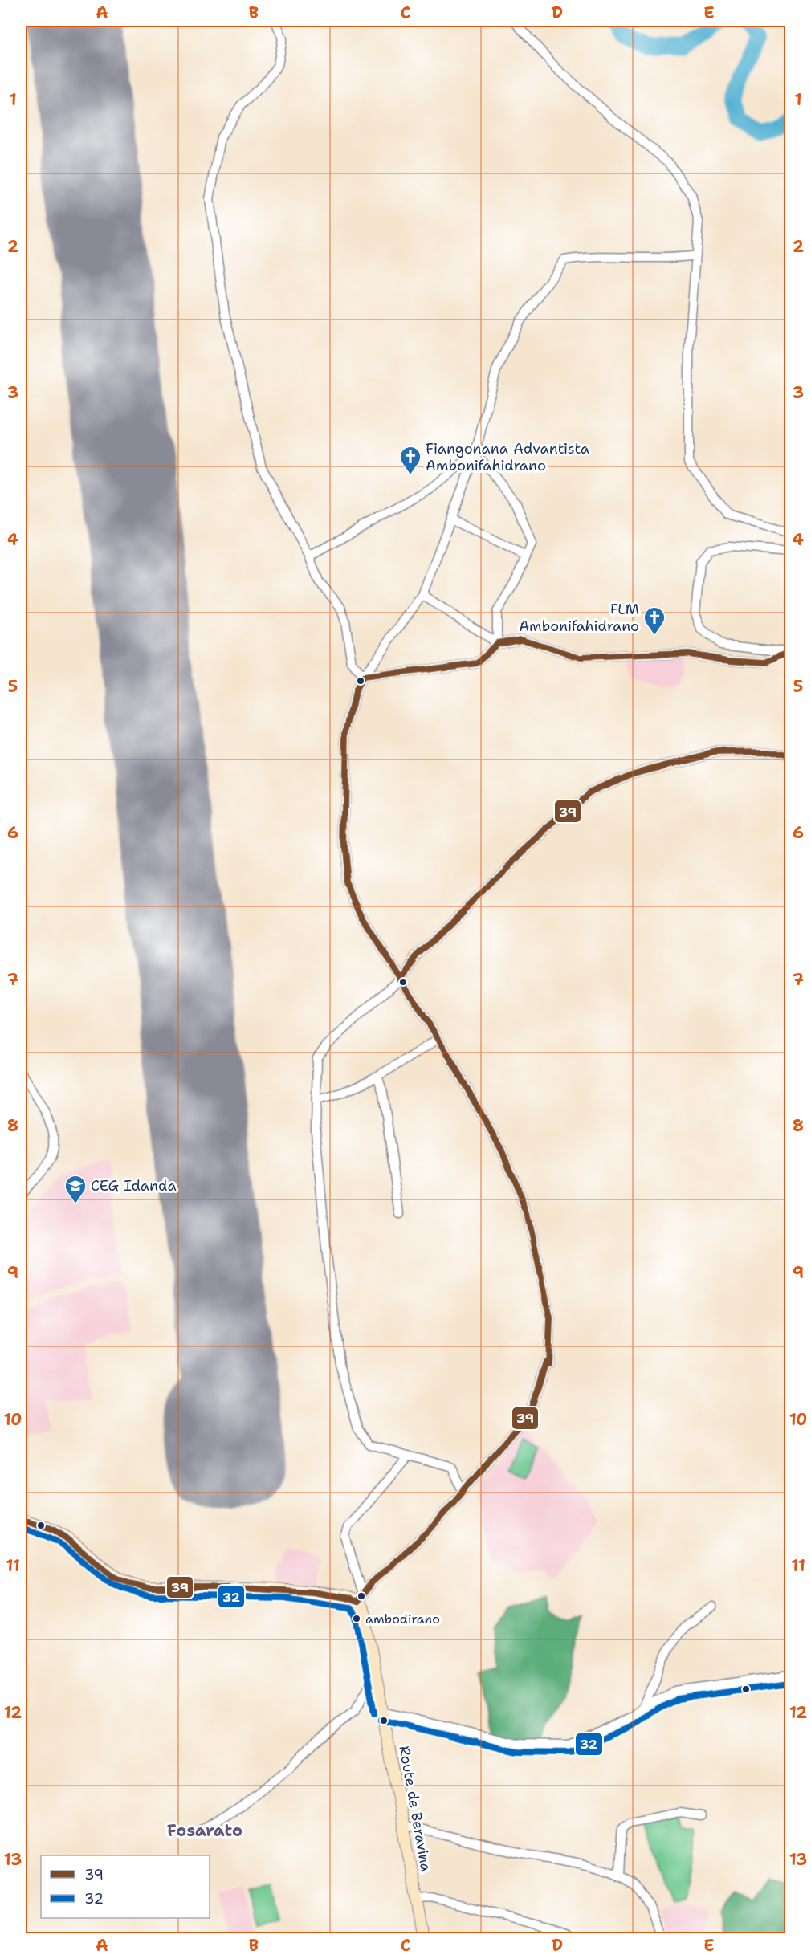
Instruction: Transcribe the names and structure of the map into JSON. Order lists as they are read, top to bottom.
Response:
{
  "streets": {
    "street": ["Route de Beravina"]
  },
  "districts": ["Fosarato"],
  "places": {
    "church": ["Fiangonana Advantista Ambonifahidrano", "FLM Ambonifahidrano"],
    "school or university": ["CEG Idanda"],
    "other": ["ambodirano"]
  },
  "lines": ["transit line 39", "transit line 32"],
  "legend": ["39", "32"],
  "grid": {
    "columns": [
      "A",
      "B",
      "C",
      "D",
      "E"
    ],
    "rows": [
      "1",
      "2",
      "3",
      "4",
      "5",
      "6",
      "7",
      "8",
      "9",
      "10",
      "11",
      "12",
      "13"
    ]
  }
}
